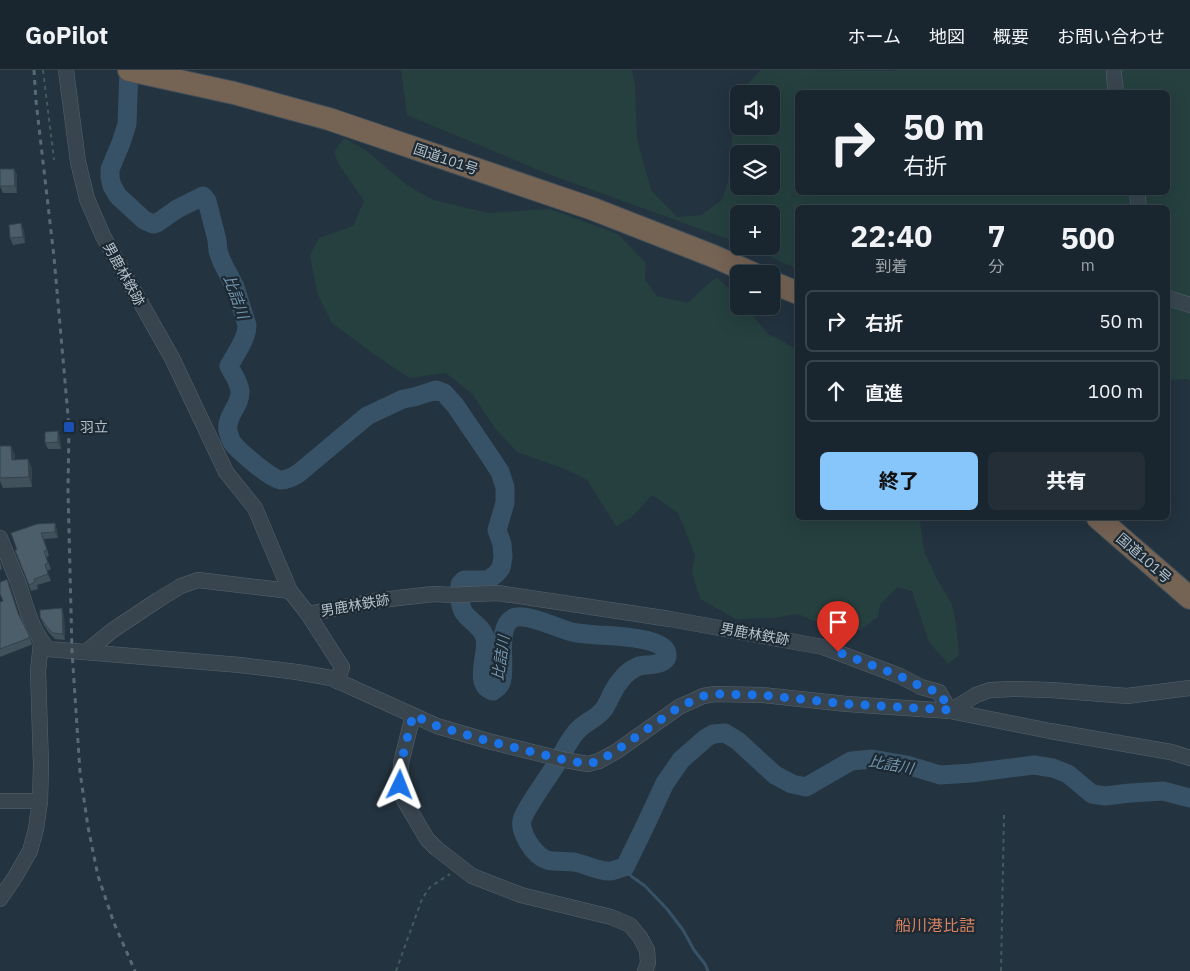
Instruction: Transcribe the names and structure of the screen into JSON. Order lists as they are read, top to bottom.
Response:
{
  "streets": {
    "highway": ["国道101号"],
    "street": ["男鹿林鉄跡"]
  },
  "districts": ["船川港比詰"],
  "water": ["比詰川"],
  "places": {
    "transit": ["羽立"]
  },
  "page": {
    "header": "GoPilot",
    "nav": [
      "ホーム",
      "地図",
      "概要",
      "お問い合わせ"
    ],
    "map_buttons": ["+", "−"],
    "turn": ["50 m", "右折"],
    "eta": [
      "22:40",
      "到着",
      "7",
      "分",
      "500",
      "m"
    ],
    "list": [
      {
        "name": "右折",
        "value": "50 m"
      },
      {
        "name": "直進",
        "value": "100 m"
      }
    ],
    "buttons": ["終了", "共有"]
  }
}
